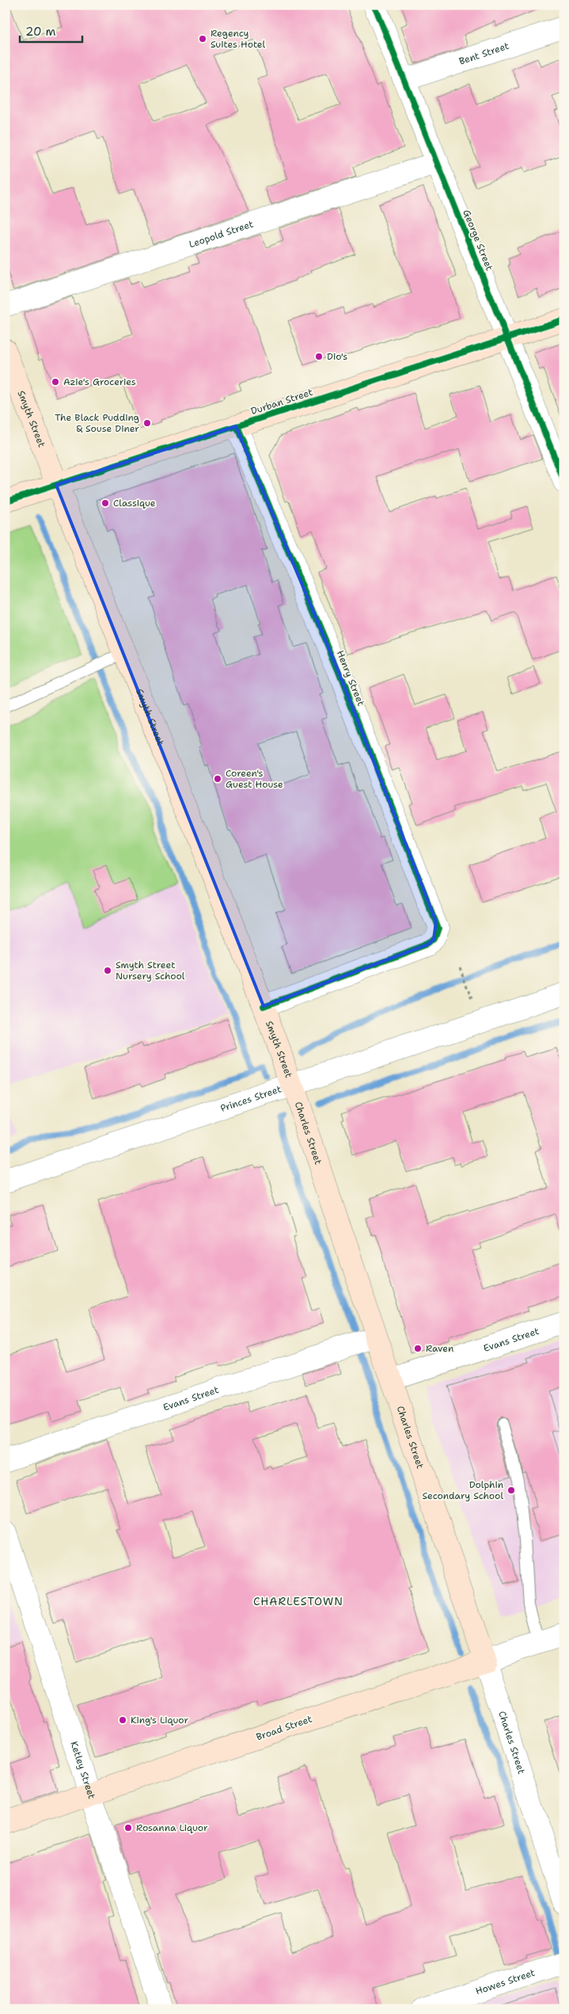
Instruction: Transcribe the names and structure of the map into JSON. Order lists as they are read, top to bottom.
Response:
{
  "streets": {
    "main road": [
      "Durban Street",
      "Smyth Street",
      "Charles Street",
      "Broad Street"
    ],
    "street": [
      "Bent Street",
      "Leopold Street",
      "George Street",
      "Henry Street",
      "Princes Street",
      "Evans Street",
      "Ketley Street",
      "Howes Street"
    ]
  },
  "crossings": [
    ["Bent Street", "George Street"],
    ["Leopold Street", "George Street"],
    ["George Street", "Durban Street"],
    ["Durban Street", "Smyth Street"],
    ["Durban Street", "Henry Street"],
    ["Smyth Street", "Henry Street"],
    ["Smyth Street", "Princes Street"],
    ["Smyth Street", "Charles Street"],
    ["Princes Street", "Charles Street"],
    ["Charles Street", "Evans Street"],
    ["Charles Street", "Broad Street"],
    ["Broad Street", "Ketley Street"]
  ],
  "districts": ["CHARLESTOWN"],
  "places": [
    "Regency Suites Hotel",
    "Dio's",
    "Azie's Groceries",
    "The Black Pudding & Souse Diner",
    "Classique",
    "Coreen's Guest House",
    "Smyth Street Nursery School",
    "Raven",
    "Dolphin Secondary School",
    "King's Liquor",
    "Rosanna Liquor"
  ],
  "scale_bar": "20 m"
}
